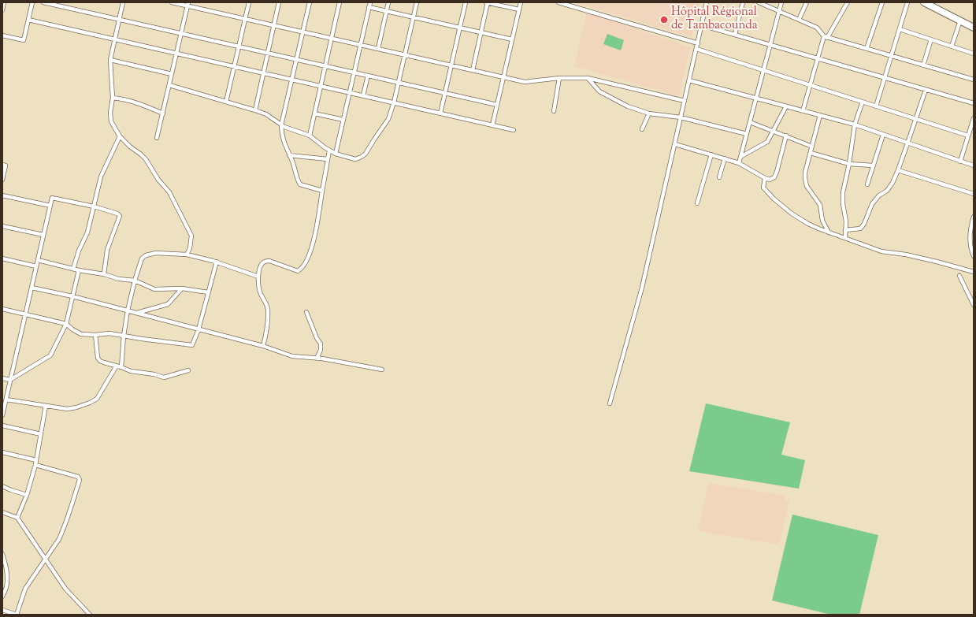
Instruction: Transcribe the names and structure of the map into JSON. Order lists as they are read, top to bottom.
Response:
{
  "places": ["Hôpital Régional de Tambacounda"]
}
